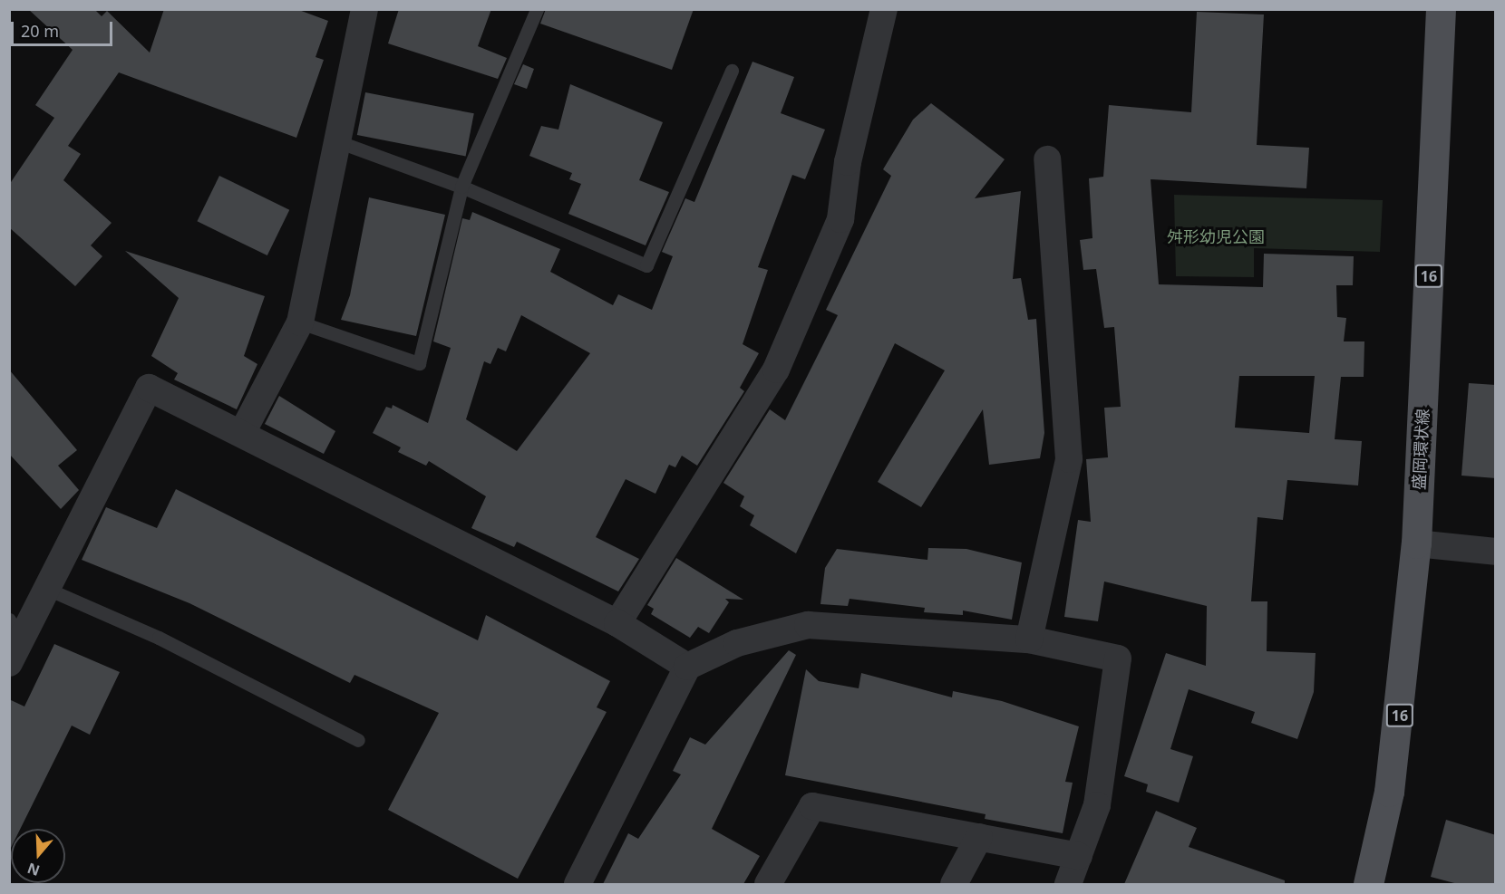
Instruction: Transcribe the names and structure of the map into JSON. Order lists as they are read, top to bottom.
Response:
{
  "streets": {
    "main road": ["16", "盛岡環状線"]
  },
  "parks": ["舛形幼児公園"],
  "scale_bar": "20 m",
  "north": "bottom"
}
